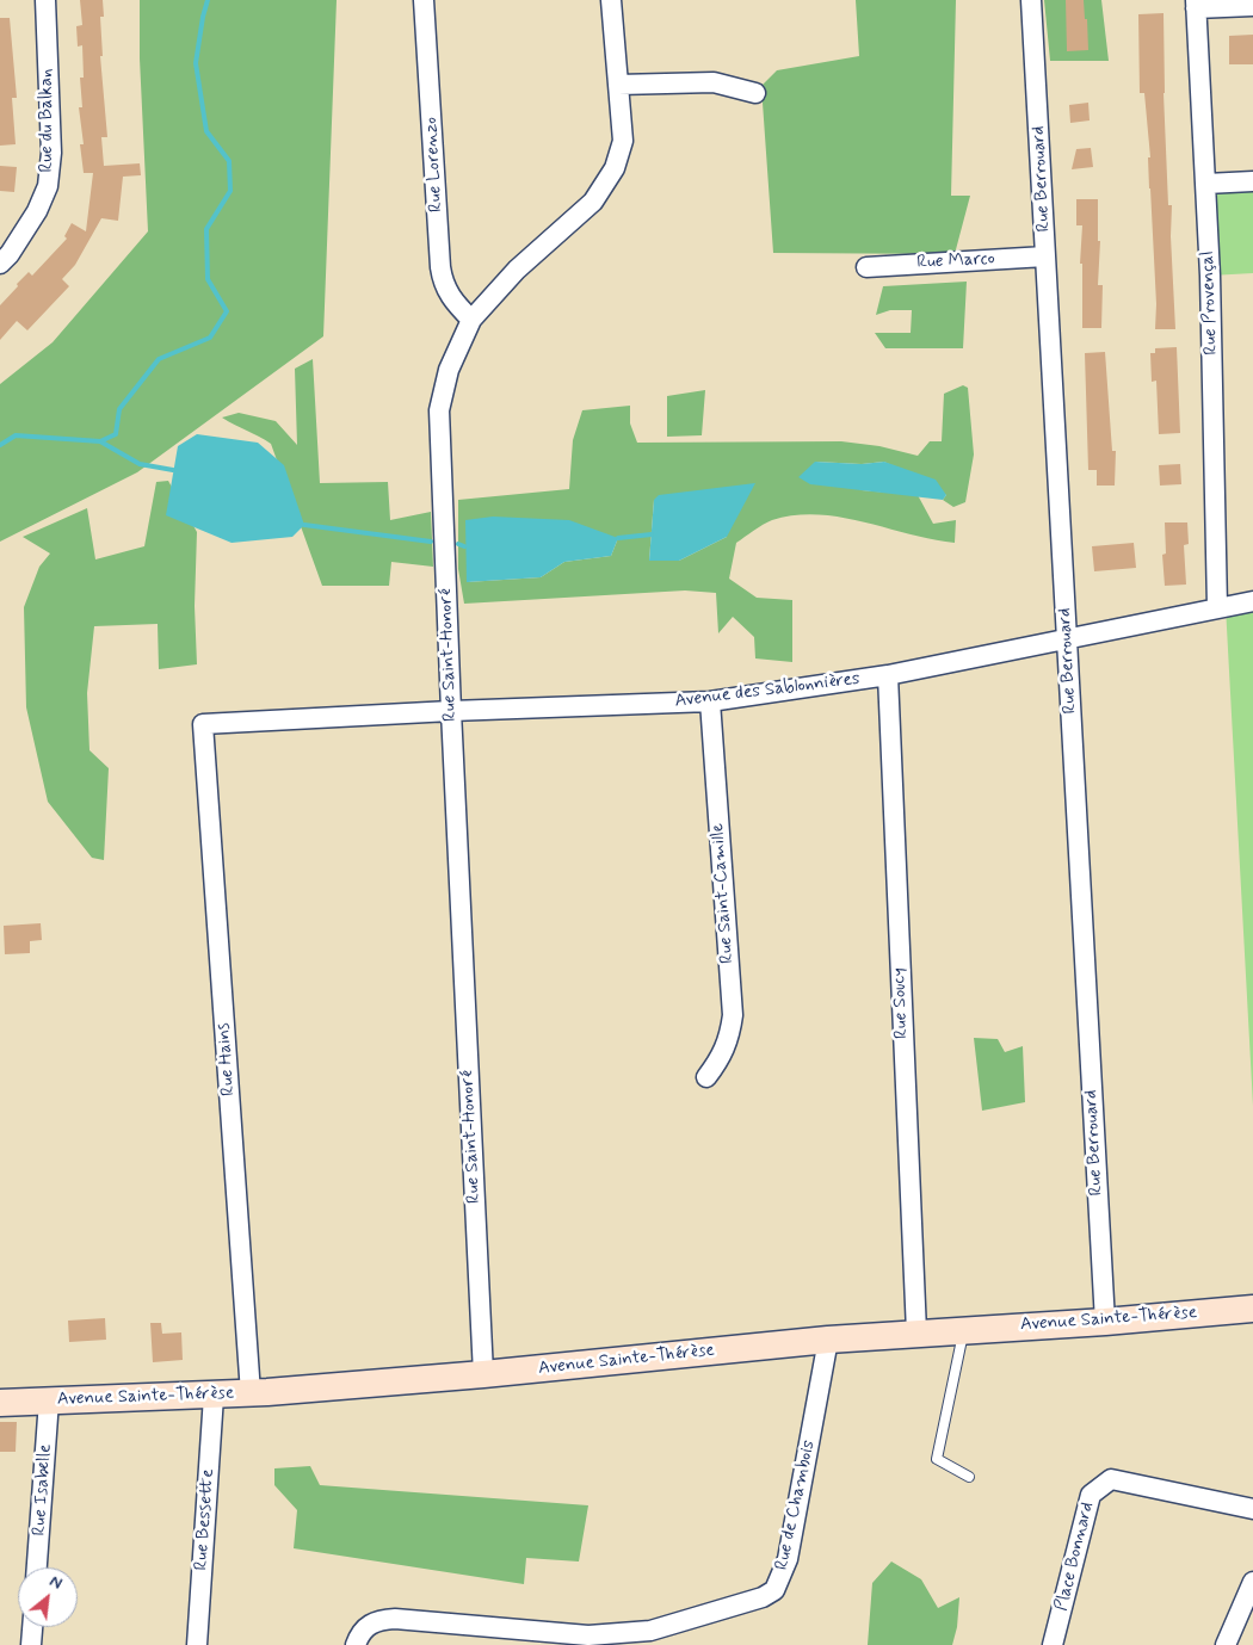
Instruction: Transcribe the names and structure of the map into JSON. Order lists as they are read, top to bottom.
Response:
{
  "streets": {
    "street": [
      "Rue du Balkan",
      "Rue Lorenzo",
      "Rue Berrouard",
      "Rue Marco",
      "Rue Provençal",
      "Rue Saint-Honoré",
      "Avenue des Sablonnières",
      "Rue Saint-Camille",
      "Rue Soucy",
      "Rue Hains",
      "Avenue Sainte-Thérèse",
      "Rue Isabelle",
      "Rue de Chambois",
      "Rue Bessette",
      "Place Bonnard"
    ]
  },
  "crossings": [
    ["Rue Lorenzo", "Rue Saint-Honoré"],
    ["Rue Berrouard", "Rue Marco"],
    ["Rue Berrouard", "Avenue des Sablonnières"],
    ["Rue Berrouard", "Avenue Sainte-Thérèse"],
    ["Rue Provençal", "Avenue des Sablonnières"],
    ["Rue Saint-Honoré", "Avenue des Sablonnières"],
    ["Rue Saint-Honoré", "Avenue Sainte-Thérèse"],
    ["Avenue des Sablonnières", "Rue Saint-Camille"],
    ["Avenue des Sablonnières", "Rue Soucy"],
    ["Avenue des Sablonnières", "Rue Hains"],
    ["Rue Soucy", "Avenue Sainte-Thérèse"],
    ["Rue Hains", "Avenue Sainte-Thérèse"],
    ["Avenue Sainte-Thérèse", "Rue Isabelle"],
    ["Avenue Sainte-Thérèse", "Rue de Chambois"],
    ["Avenue Sainte-Thérèse", "Rue Bessette"]
  ],
  "north": "top right"
}
